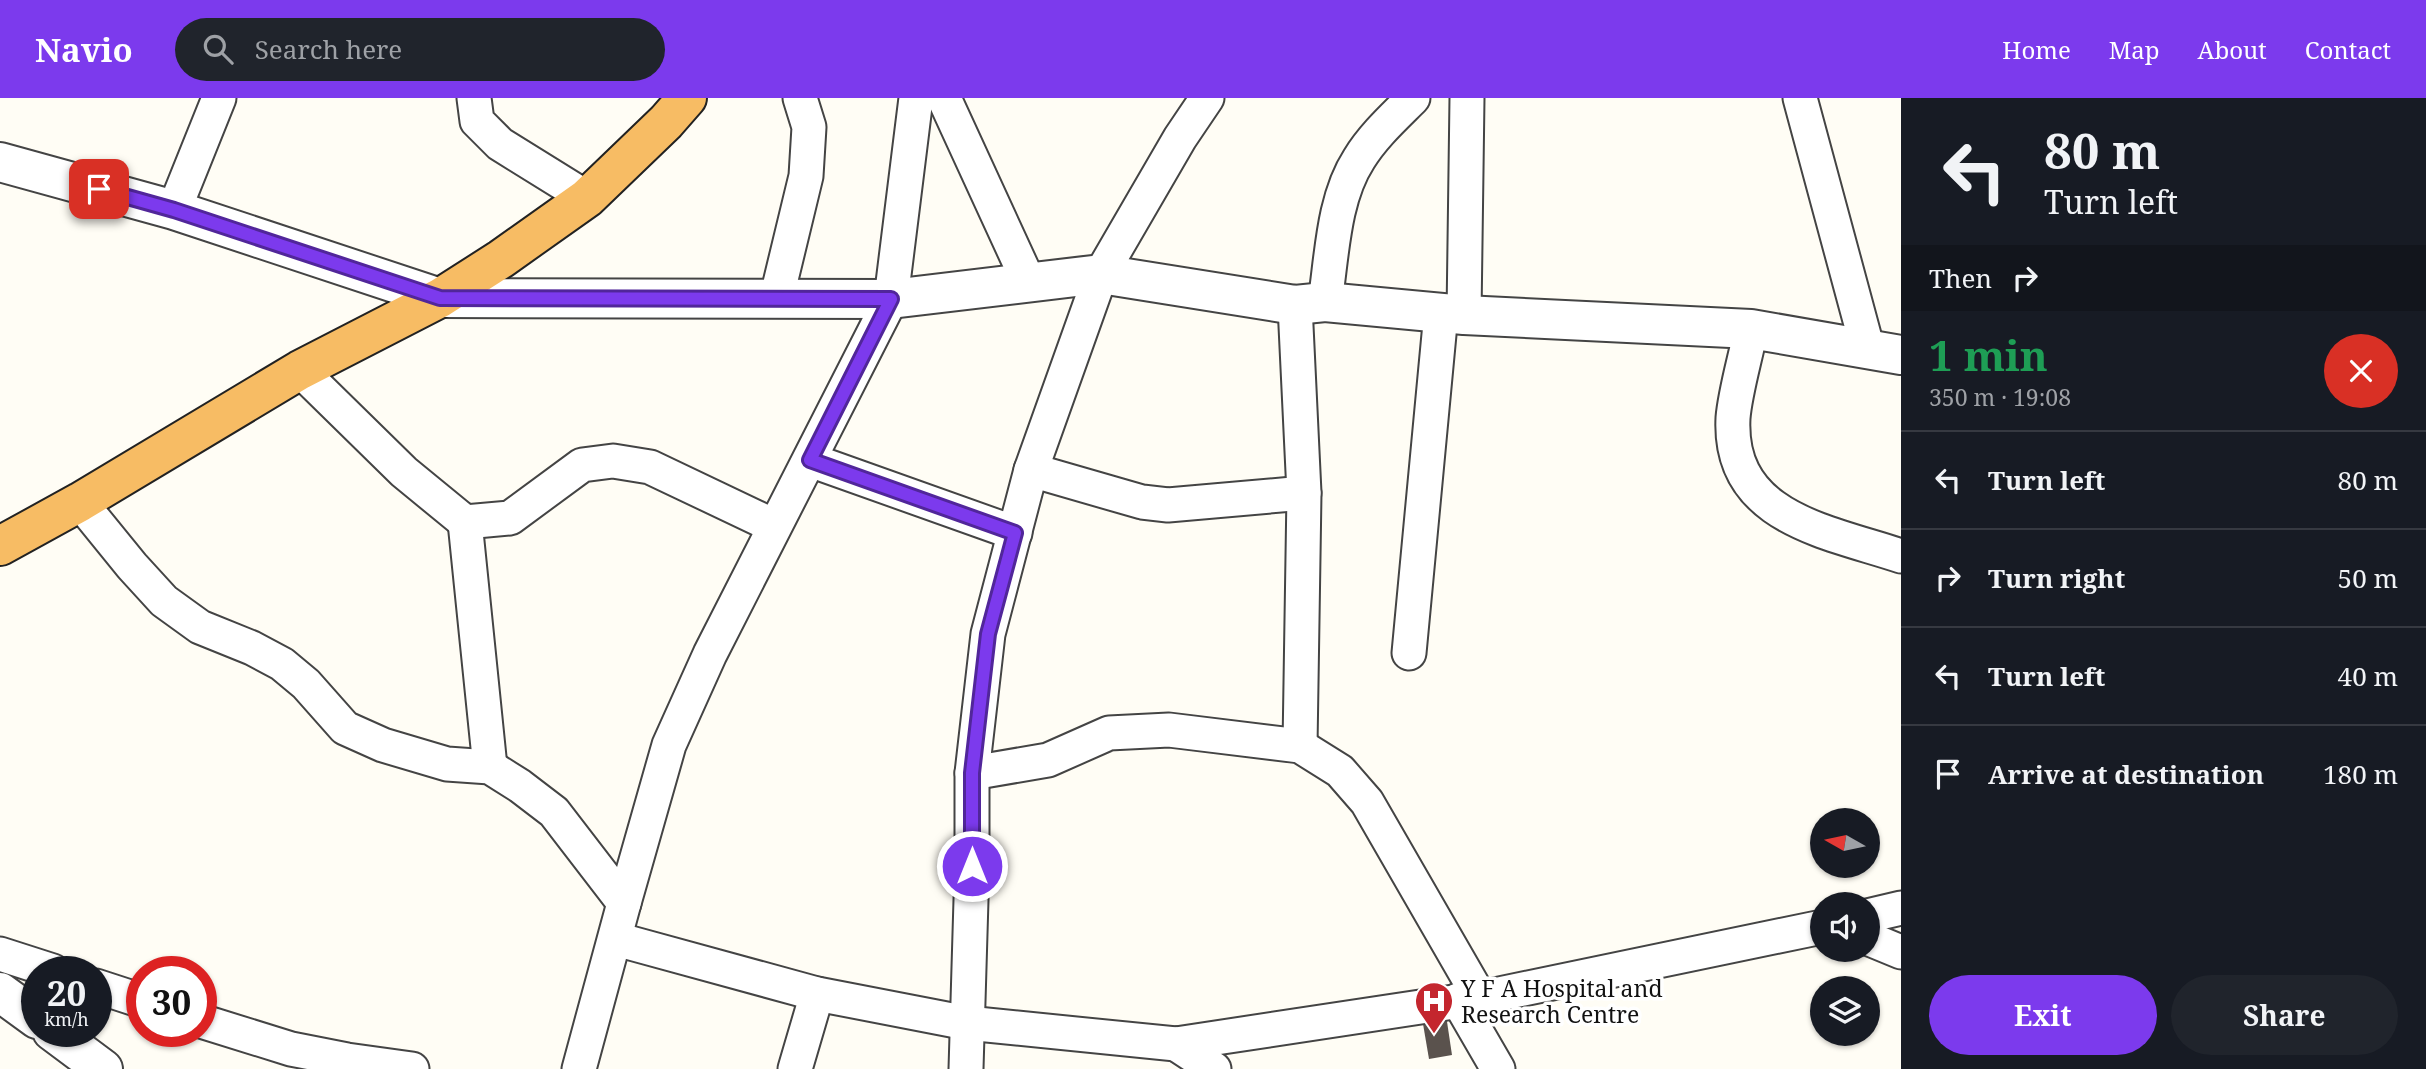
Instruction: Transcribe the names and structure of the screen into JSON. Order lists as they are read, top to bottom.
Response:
{
  "places": {
    "hospital": ["Y F A Hospital and Research Centre"]
  },
  "north": "left",
  "page": {
    "header": "Navio",
    "search": "Search here",
    "nav": [
      "Home",
      "Map",
      "About",
      "Contact"
    ],
    "turn": ["80 m", "Turn left"],
    "then": "Then",
    "heading": ["1 min", "350 m · 19:08"],
    "list": [
      {
        "name": "Turn left",
        "value": "80 m"
      },
      {
        "name": "Turn right",
        "value": "50 m"
      },
      {
        "name": "Turn left",
        "value": "40 m"
      },
      {
        "name": "Arrive at destination",
        "value": "180 m"
      }
    ],
    "speed": "20 km/h",
    "limit": "30",
    "buttons": ["Exit", "Share"]
  }
}
